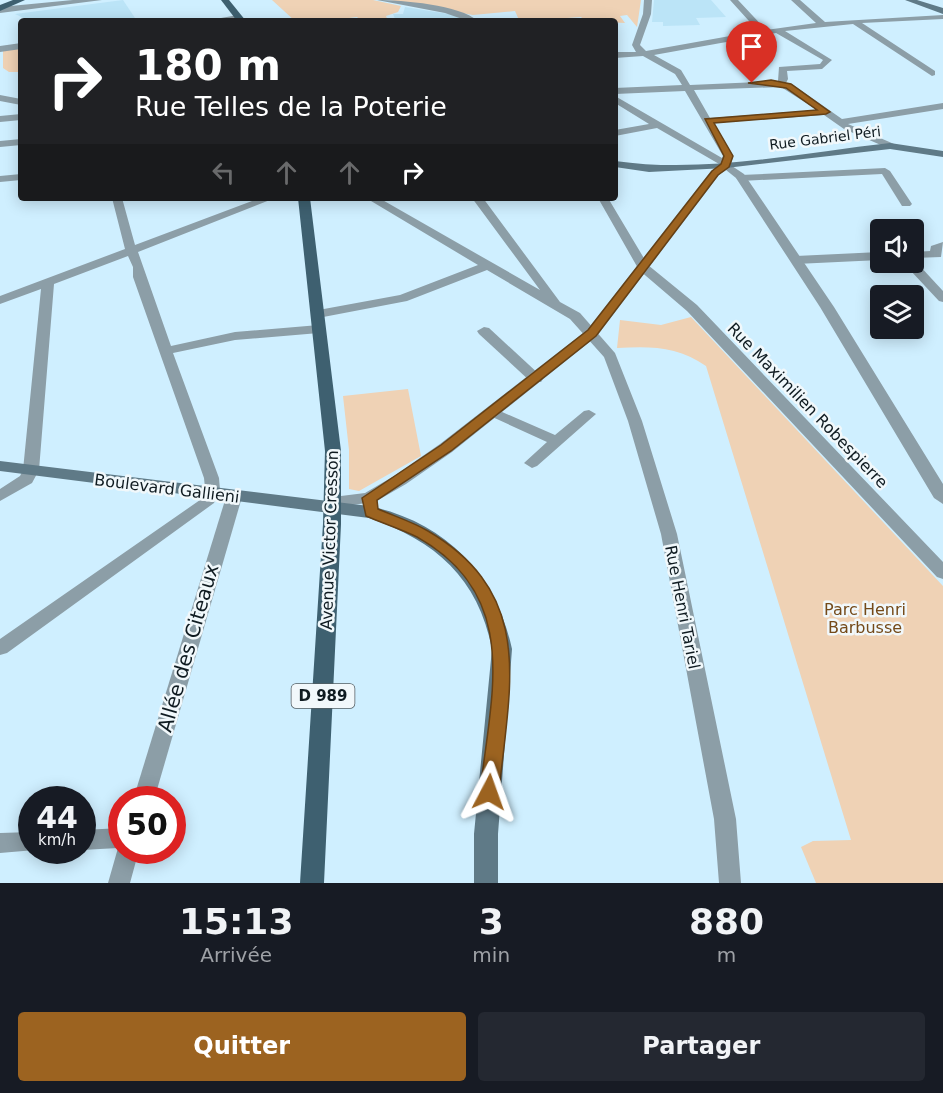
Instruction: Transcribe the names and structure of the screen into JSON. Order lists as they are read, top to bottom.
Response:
{
  "streets": {
    "main road": [
      "Rue Gabriel Péri",
      "Boulevard Gallieni",
      "Avenue Victor Cresson",
      "D 989"
    ],
    "street": ["Rue Maximilien Robespierre", "Rue Henri Tariel", "Allée des Citeaux"]
  },
  "crossings": [
    ["Boulevard Gallieni", "Avenue Victor Cresson"],
    ["Boulevard Gallieni", "Allée des Citeaux"]
  ],
  "parks": ["Parc Henri Barbusse"],
  "page": {
    "turn": ["180 m", "Rue Telles de la Poterie"],
    "speed": "44 km/h",
    "limit": "50",
    "eta": [
      "15:13",
      "Arrivée",
      "3",
      "min",
      "880",
      "m"
    ],
    "buttons": ["Quitter", "Partager"]
  }
}
